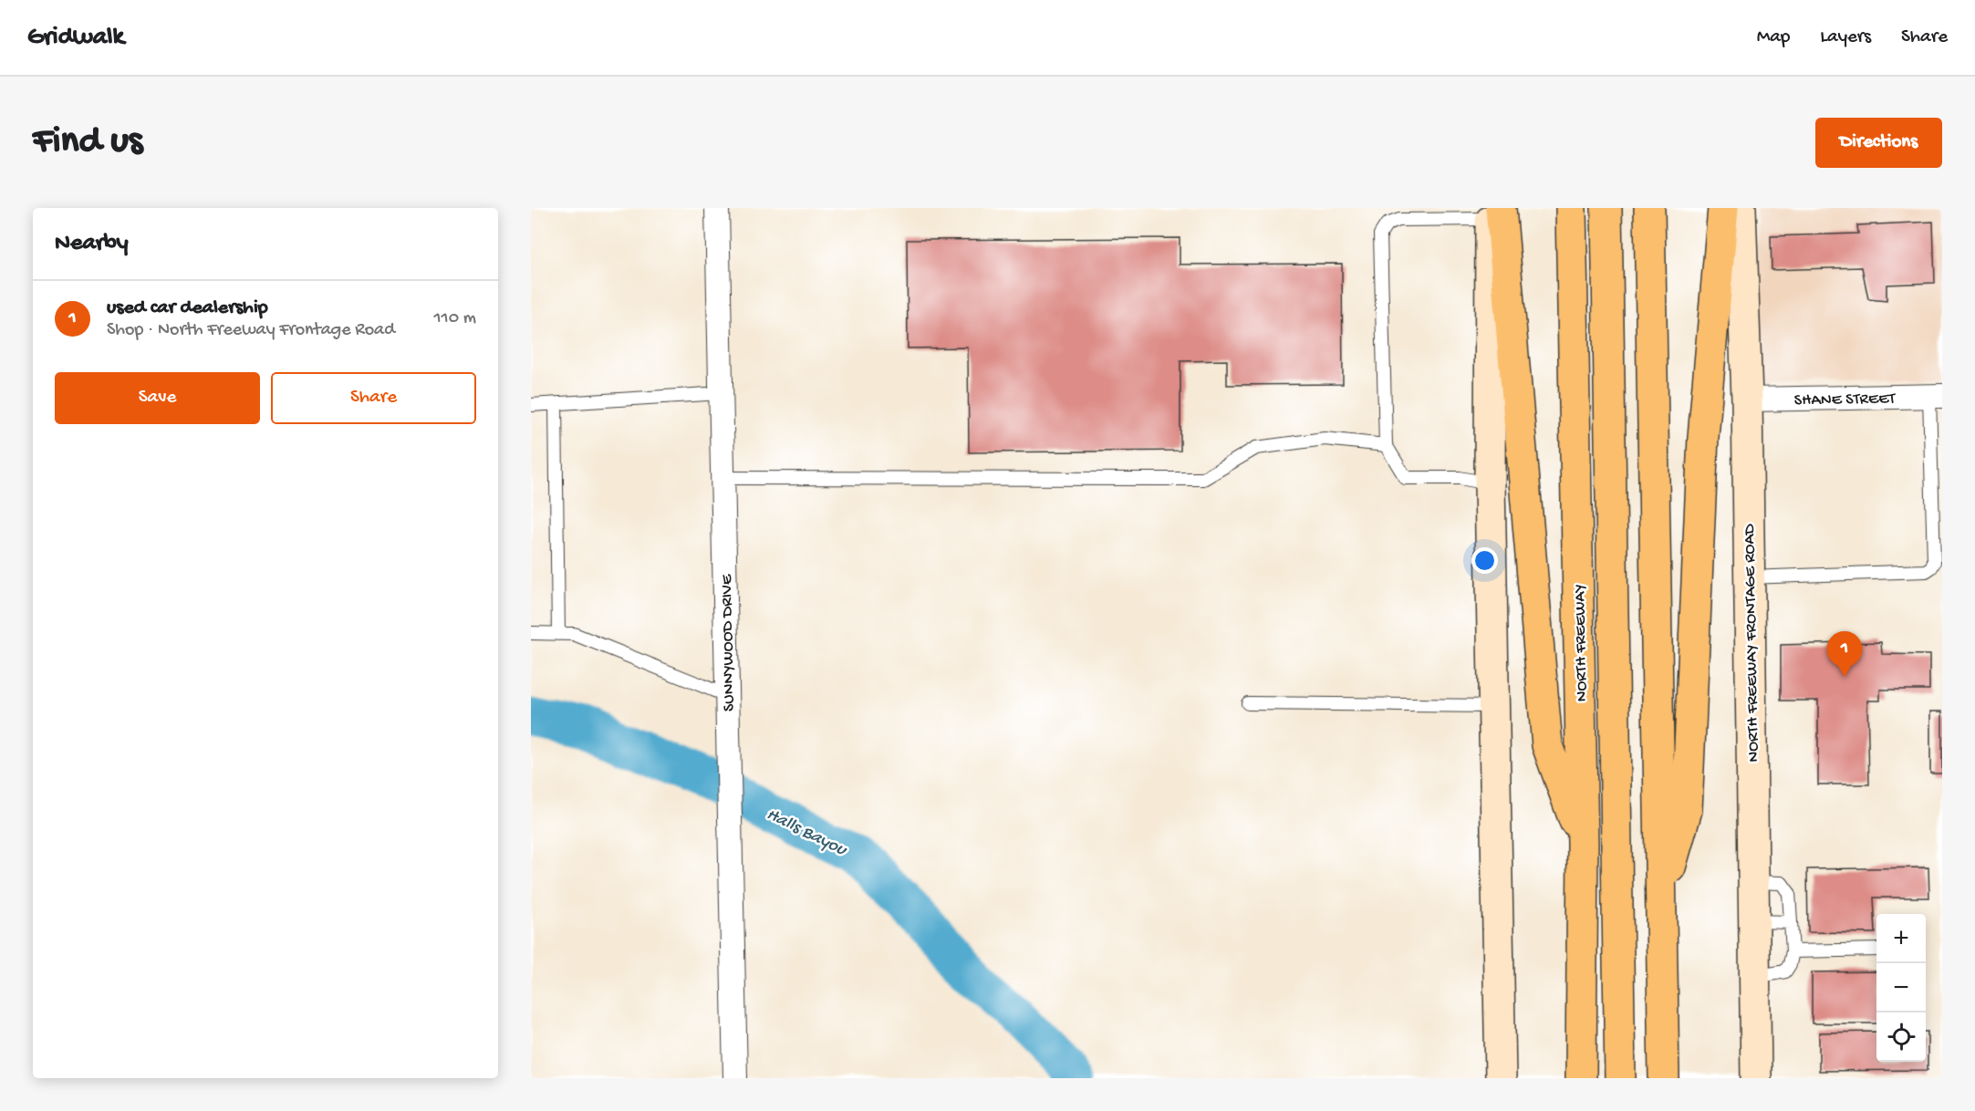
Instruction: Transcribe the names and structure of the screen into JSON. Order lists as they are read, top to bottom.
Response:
{
  "streets": {
    "highway": ["NORTH FREEWAY"],
    "main road": ["NORTH FREEWAY FRONTAGE ROAD"],
    "street": ["SHANE STREET", "SUNNYWOOD DRIVE"]
  },
  "crossings": [
    ["SHANE STREET", "NORTH FREEWAY FRONTAGE ROAD"]
  ],
  "water": ["Halls Bayou"],
  "page": {
    "header": "Gridwalk",
    "nav": ["Map", "Layers", "Share"],
    "buttons": [
      "Directions",
      ["Save", "Share"]
    ],
    "title": "Find us",
    "heading": "Nearby",
    "list": [
      {
        "mark": "1",
        "name": "used car dealership",
        "note": "Shop · North Freeway Frontage Road",
        "value": "110 m"
      }
    ],
    "pins": "1",
    "map_buttons": ["+", "−"]
  }
}
